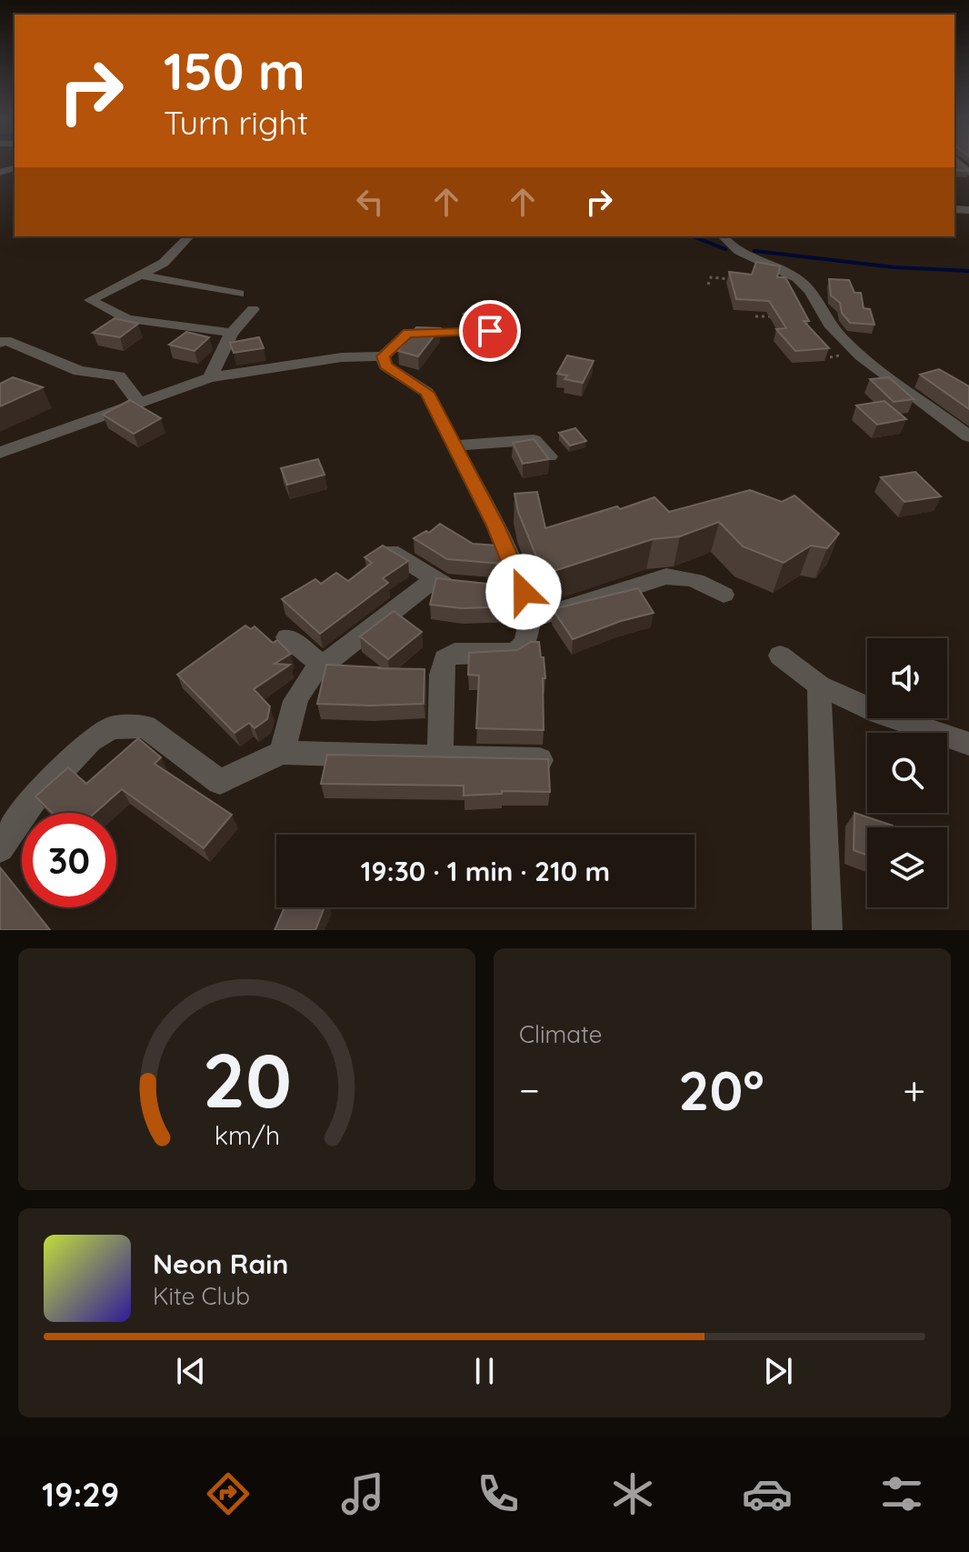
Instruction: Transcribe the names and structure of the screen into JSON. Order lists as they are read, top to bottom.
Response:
{
  "page": {
    "turn": ["150 m", "Turn right"],
    "limit": "30",
    "trip": "19:30 · 1 min · 210 m",
    "tile": "Climate",
    "heat": ["−", "20°", "+"],
    "song": ["Neon Rain", "Kite Club"],
    "tabs": "19:29",
    "gauge": ["20", "km/h"]
  }
}
